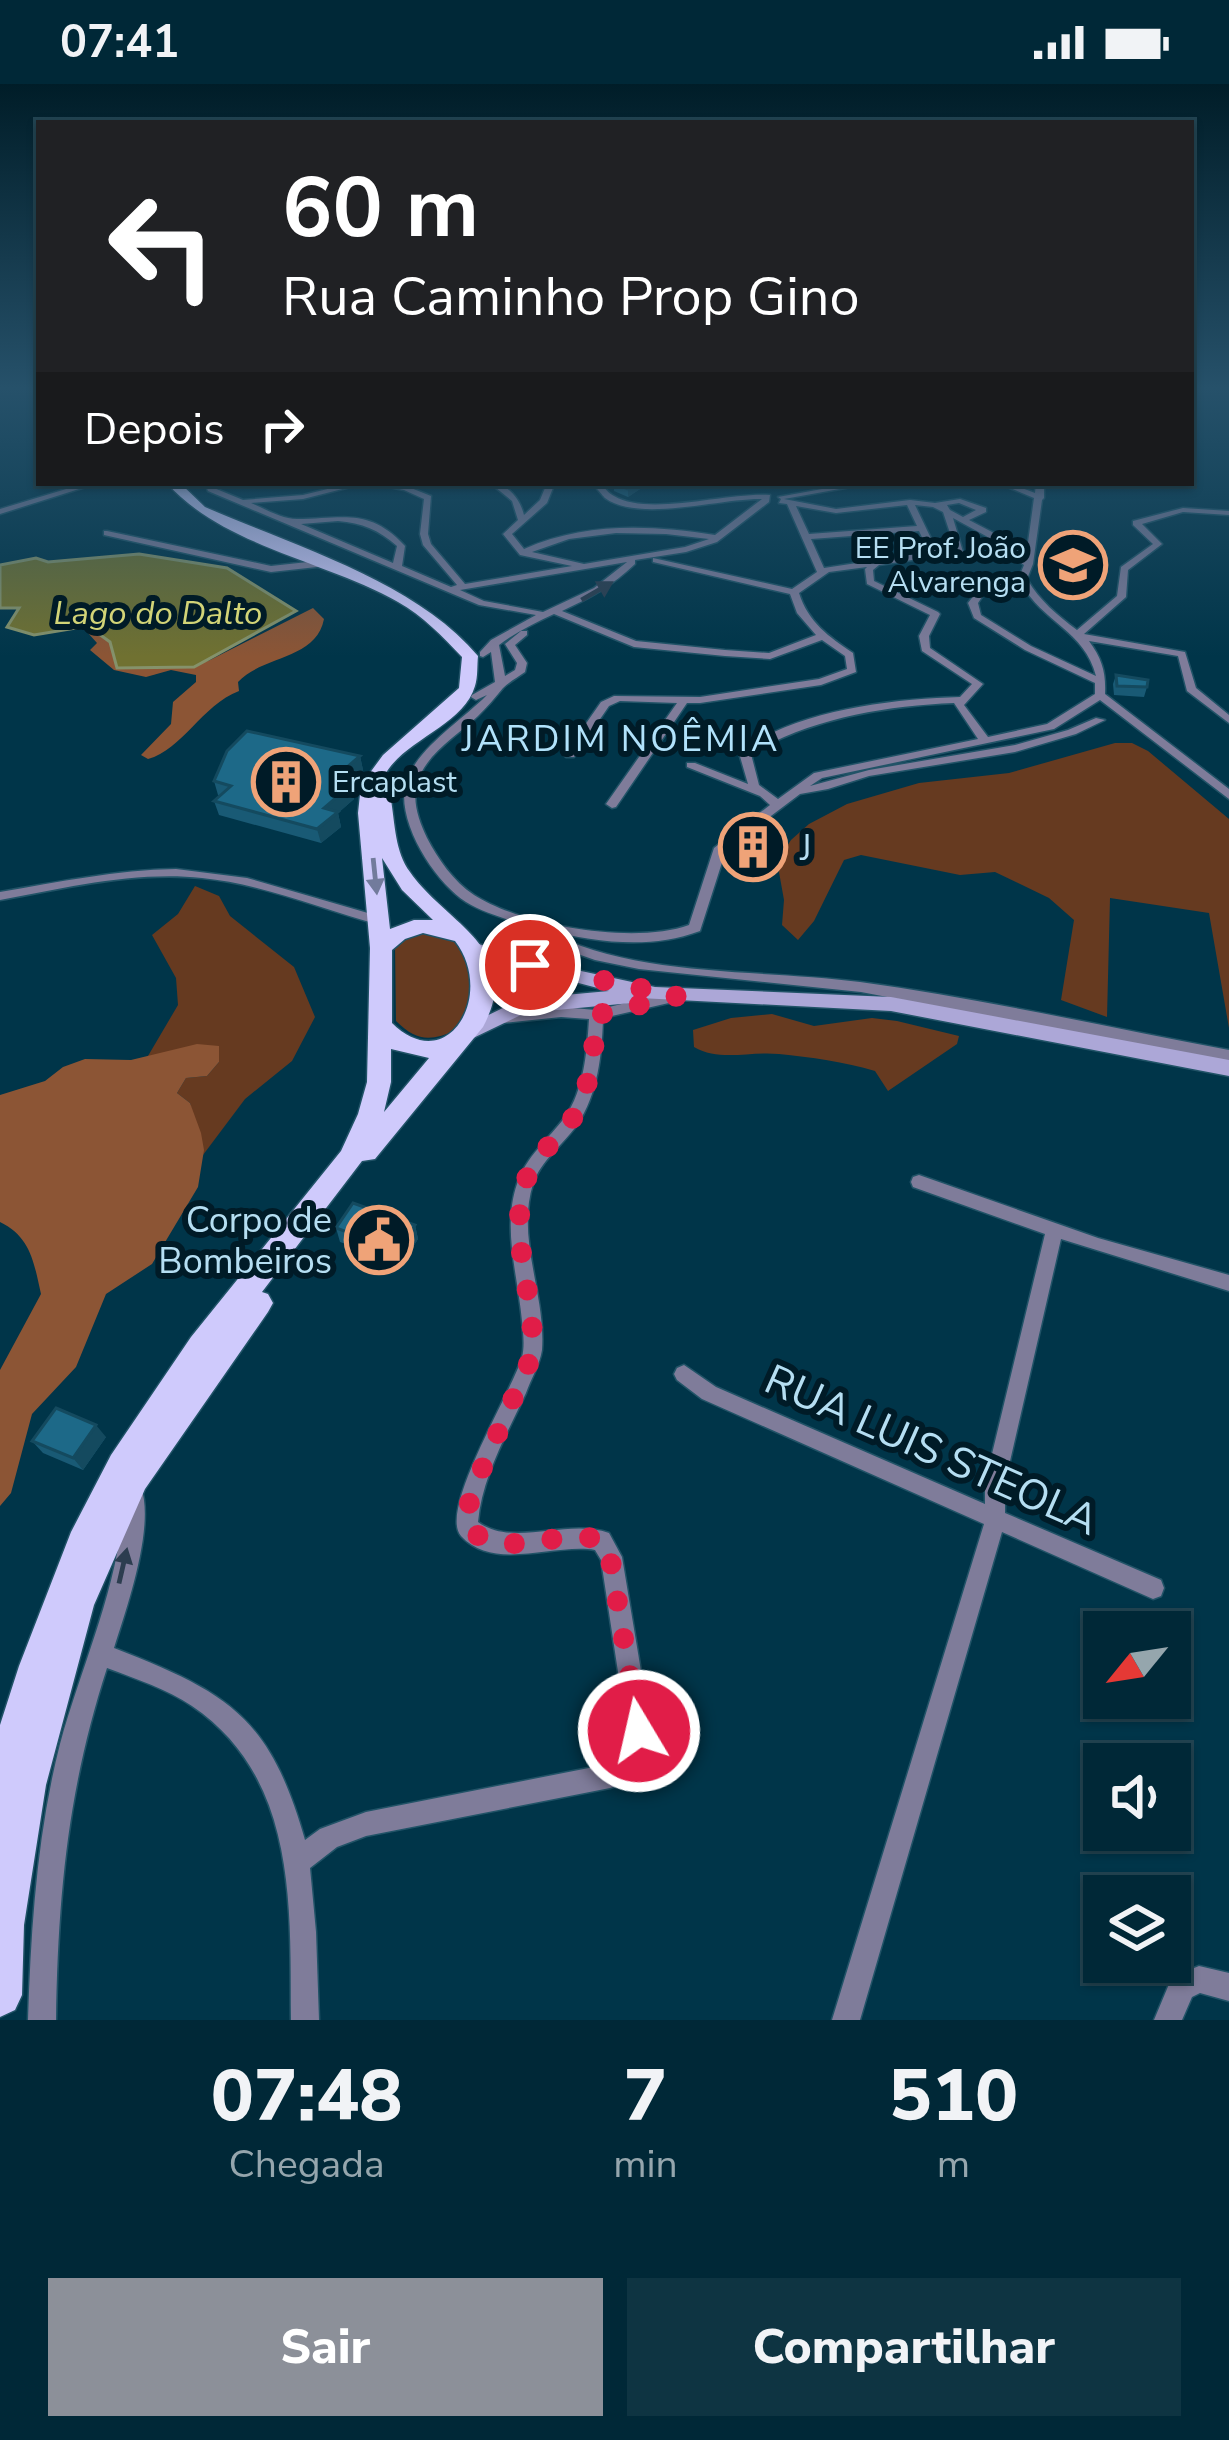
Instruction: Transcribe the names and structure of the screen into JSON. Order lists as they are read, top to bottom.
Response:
{
  "streets": {
    "street": ["RUA LUIS STEOLA"]
  },
  "districts": ["JARDIM NOÊMIA"],
  "water": ["Lago do Dalto"],
  "places": {
    "school or university": ["EE Prof. João Alvarenga"],
    "building": ["Ercaplast", "J"],
    "public building": ["Corpo de Bombeiros"]
  },
  "north": "bottom left",
  "page": {
    "status": "07:41",
    "turn": ["60 m", "Rua Caminho Prop Gino"],
    "then": "Depois",
    "eta": [
      "07:48",
      "Chegada",
      "7",
      "min",
      "510",
      "m"
    ],
    "buttons": ["Sair", "Compartilhar"]
  }
}
